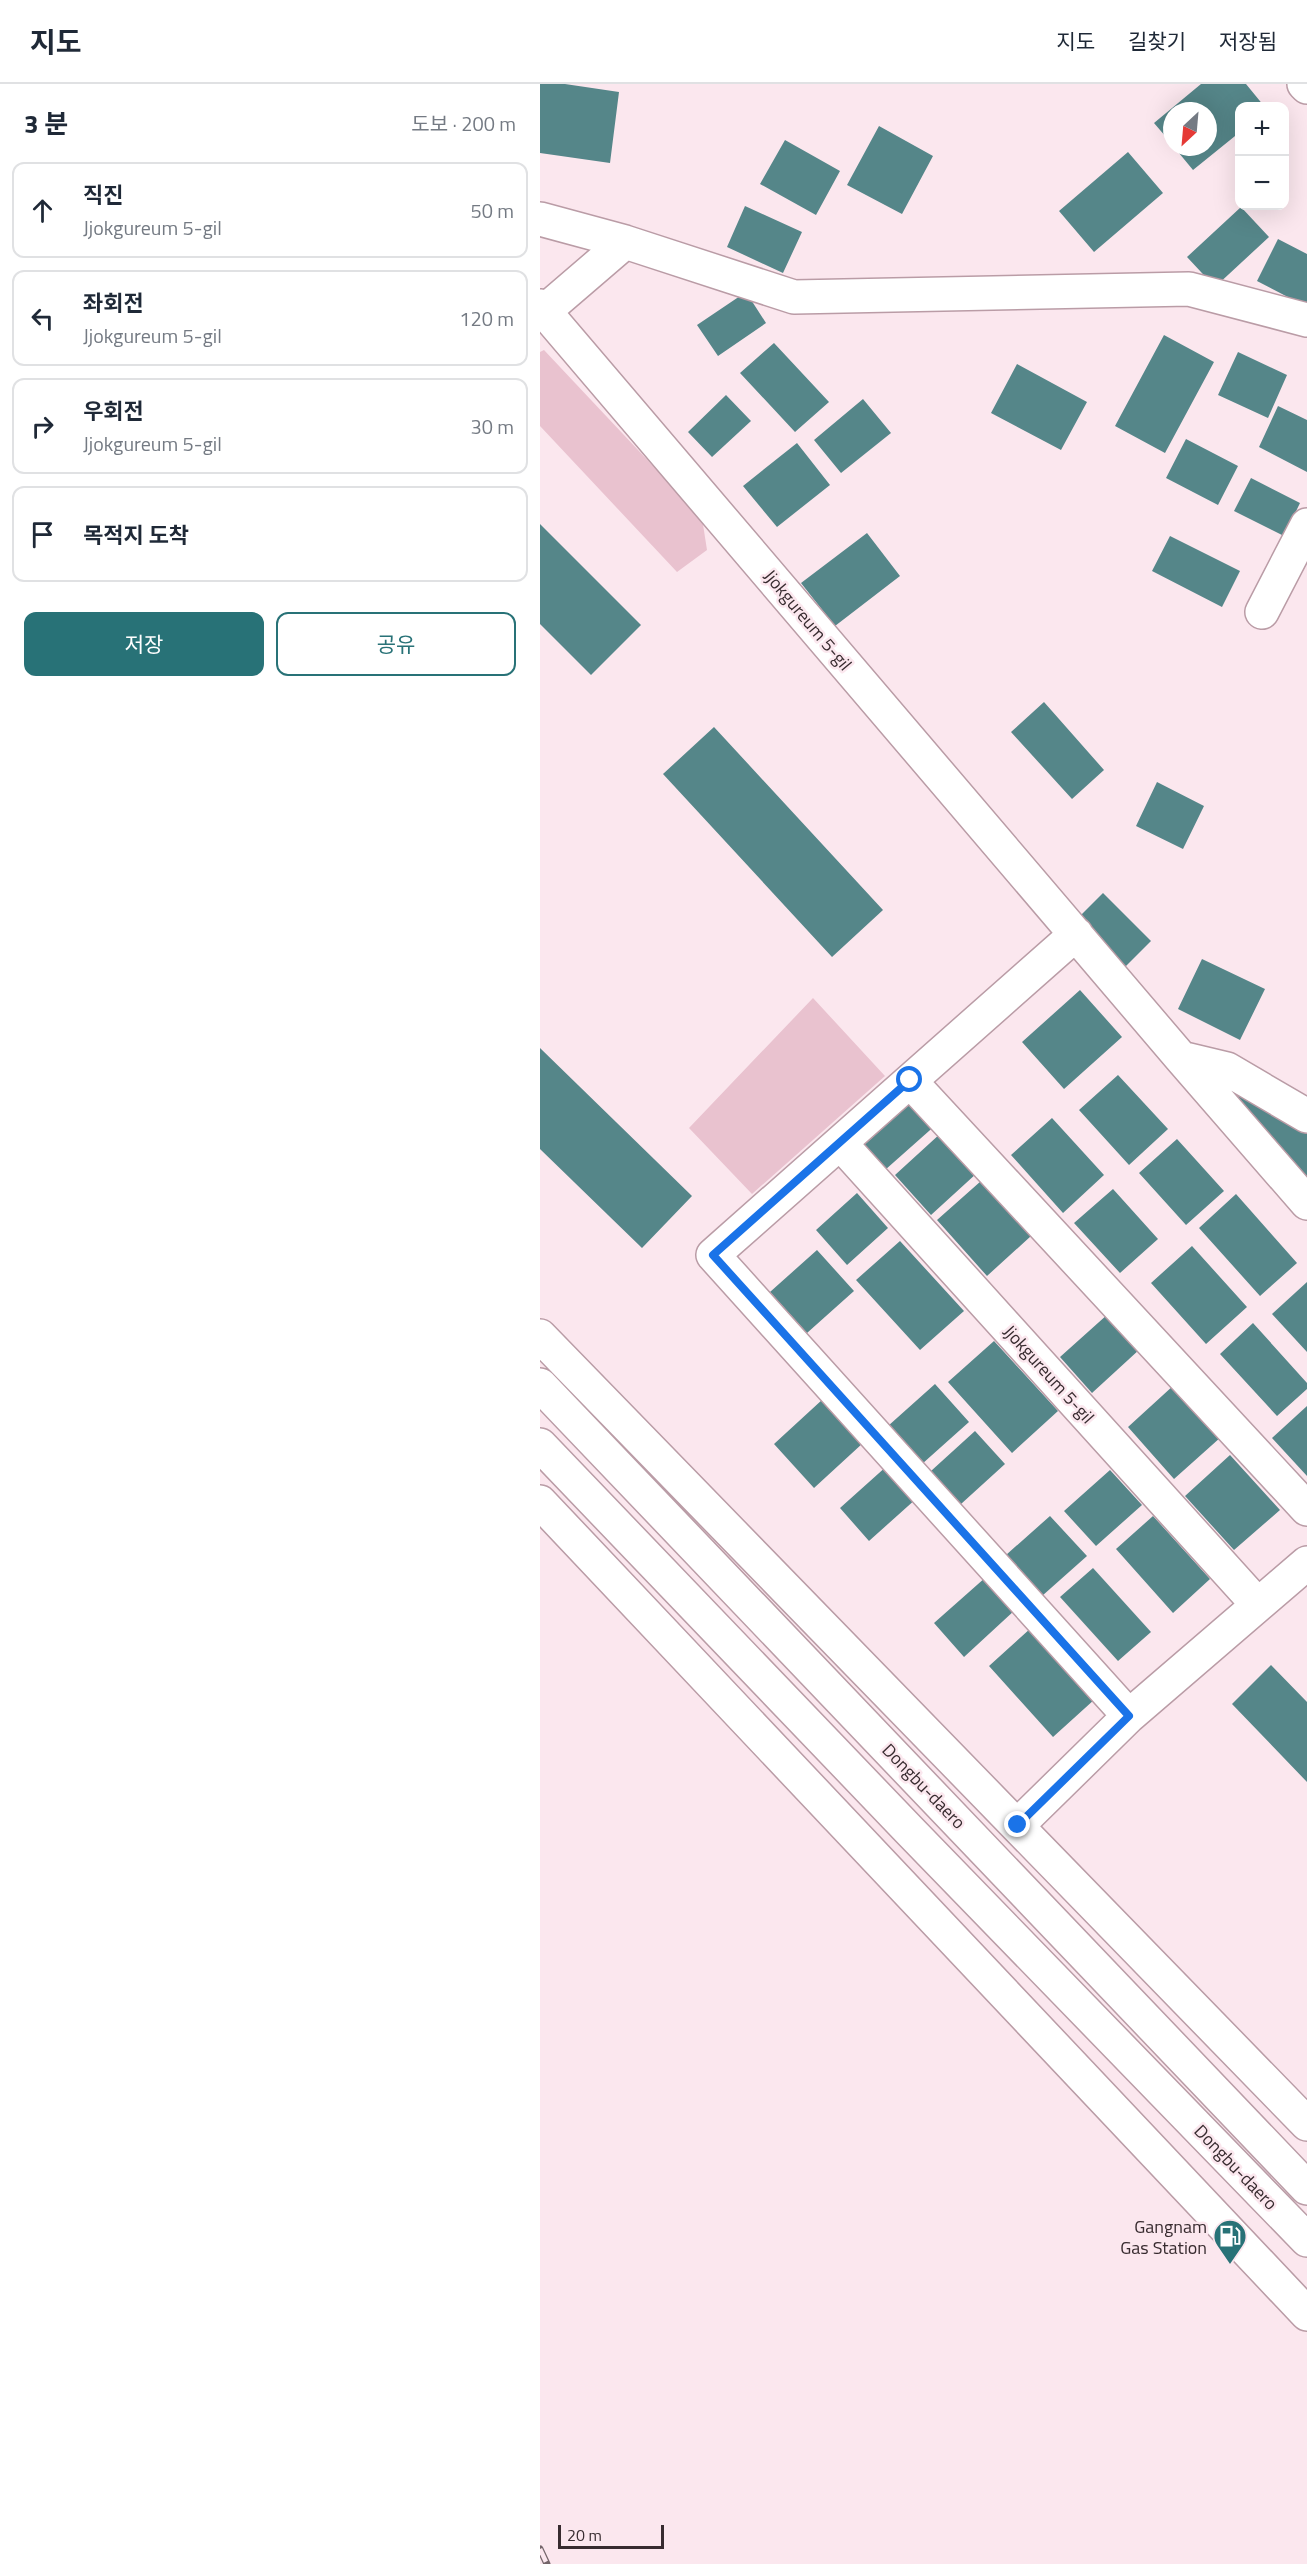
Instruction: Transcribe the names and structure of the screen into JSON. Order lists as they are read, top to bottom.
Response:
{
  "streets": {
    "street": ["Jjokgureum 5-gil", "Dongbu-daero"]
  },
  "places": {
    "fuel station": ["Gangnam Gas Station"]
  },
  "scale_bar": "20 m",
  "north": "bottom left",
  "page": {
    "header": "지도",
    "nav": ["지도", "길찾기", "저장됨"],
    "heading": ["3 분", "도보 · 200 m"],
    "map_buttons": ["+", "−"],
    "list": [
      ["직진", "Jjokgureum 5-gil", "50 m"],
      ["좌회전", "Jjokgureum 5-gil", "120 m"],
      ["우회전", "Jjokgureum 5-gil", "30 m"],
      "목적지 도착"
    ],
    "buttons": ["저장", "공유"],
    "scale": "20 m"
  }
}
